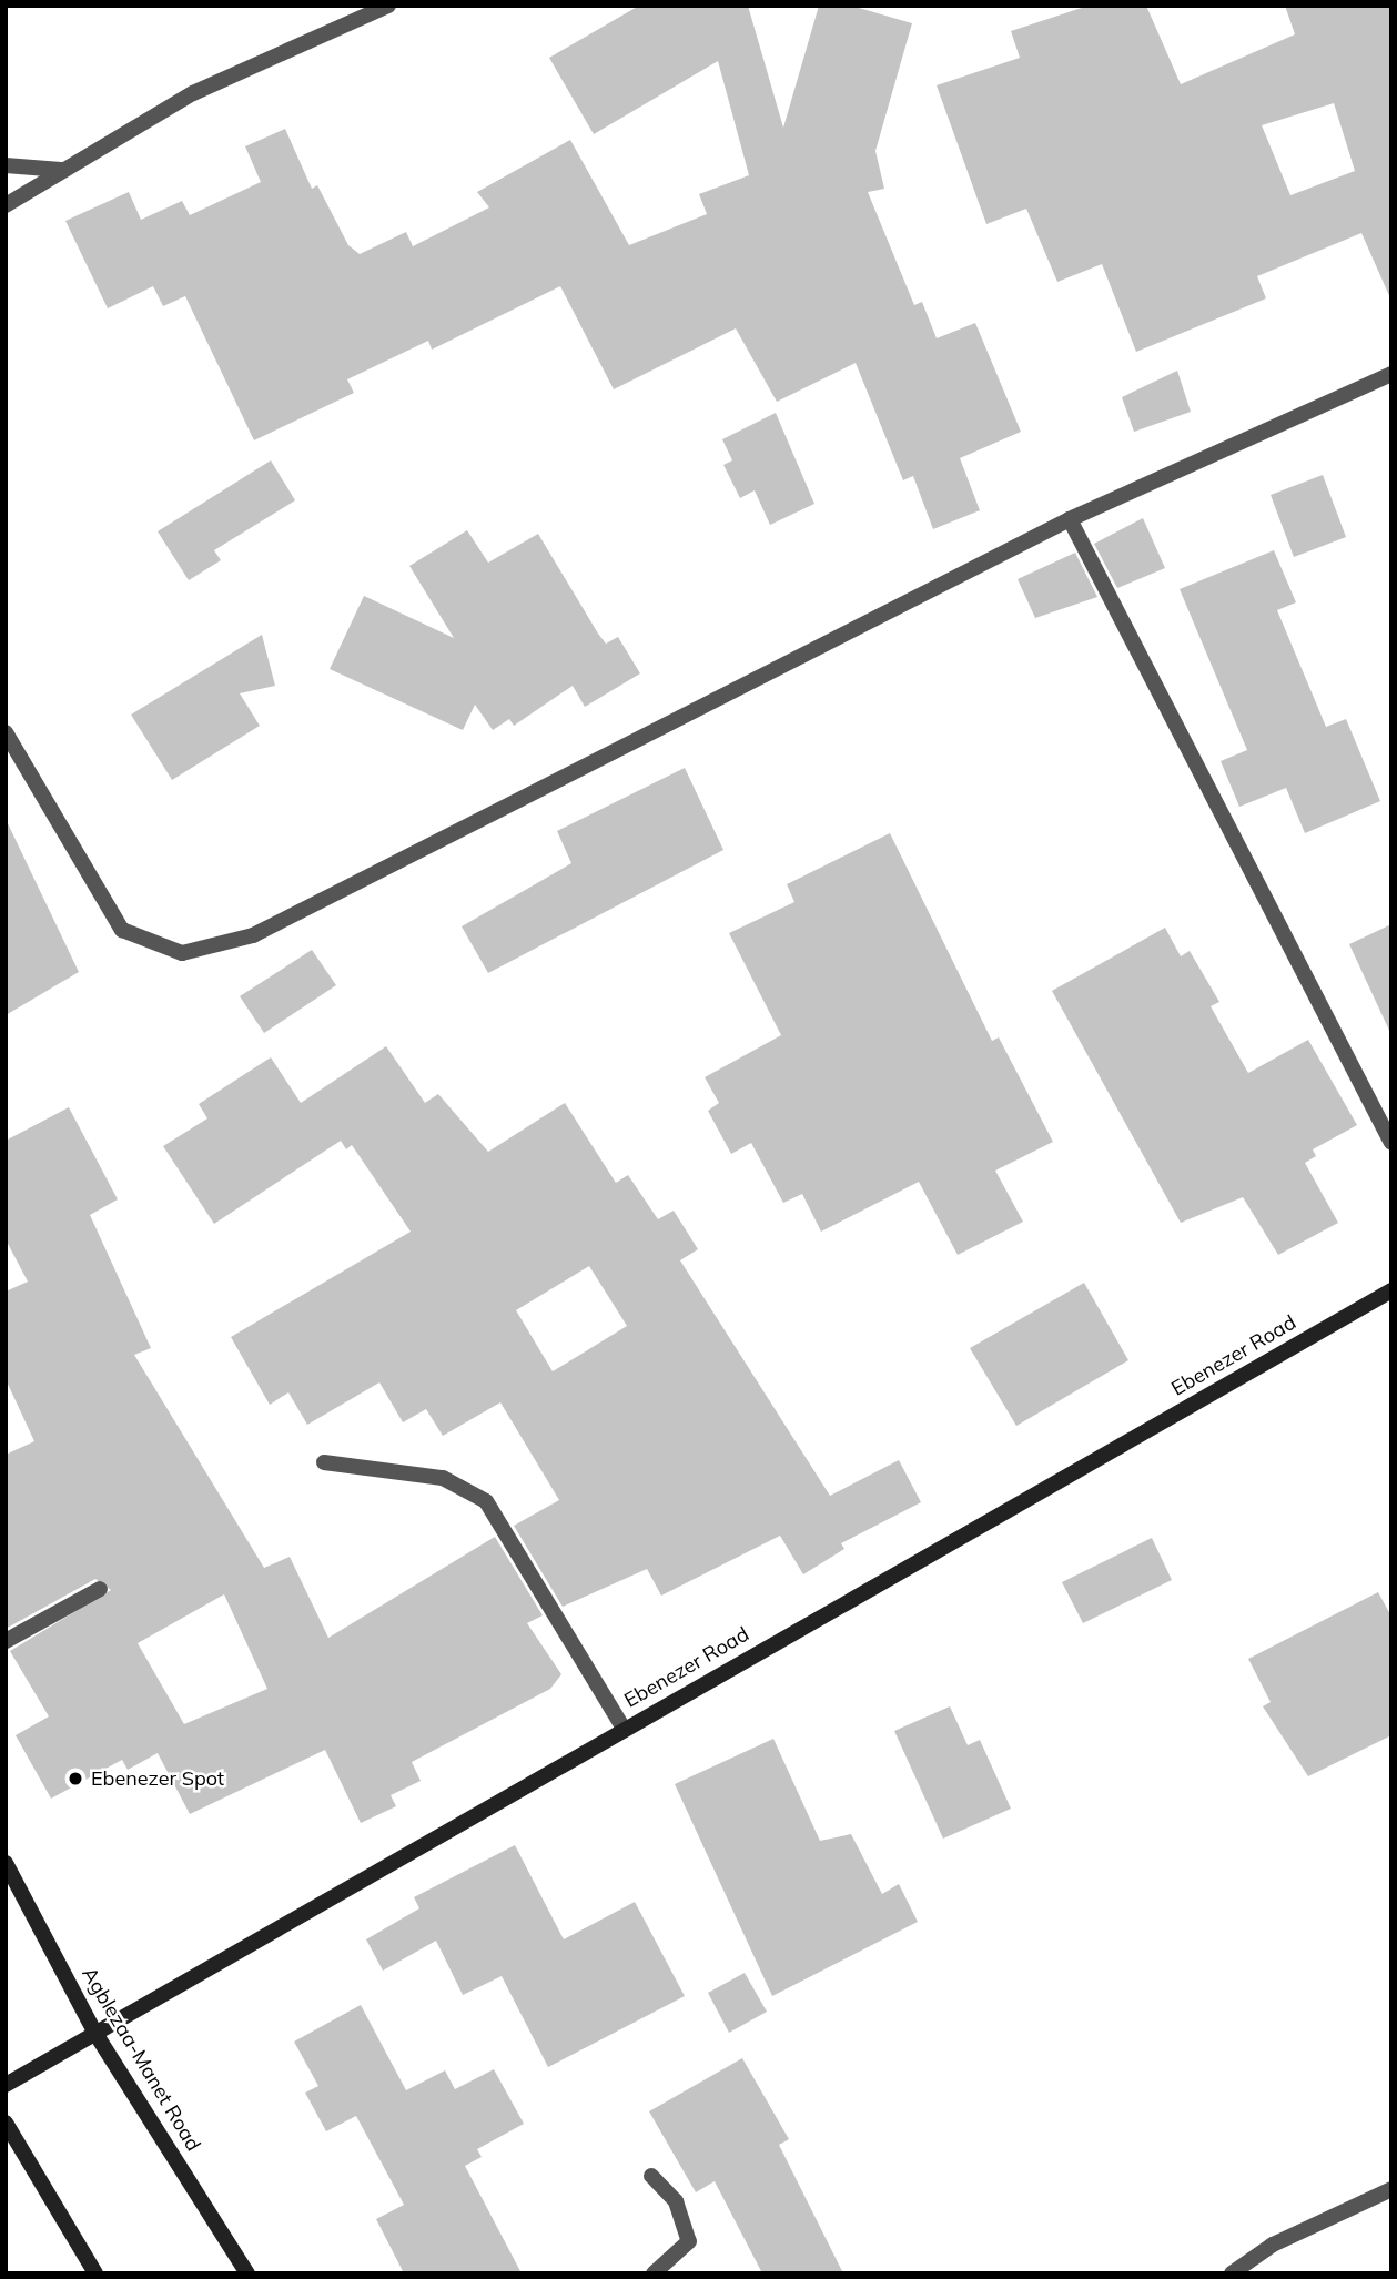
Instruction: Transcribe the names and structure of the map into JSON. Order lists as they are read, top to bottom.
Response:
{
  "streets": {
    "street": ["Ebenezer Road", "Agblezaa-Manet Road"]
  },
  "crossings": [
    ["Ebenezer Road", "Agblezaa-Manet Road"]
  ],
  "places": ["Ebenezer Spot"]
}
